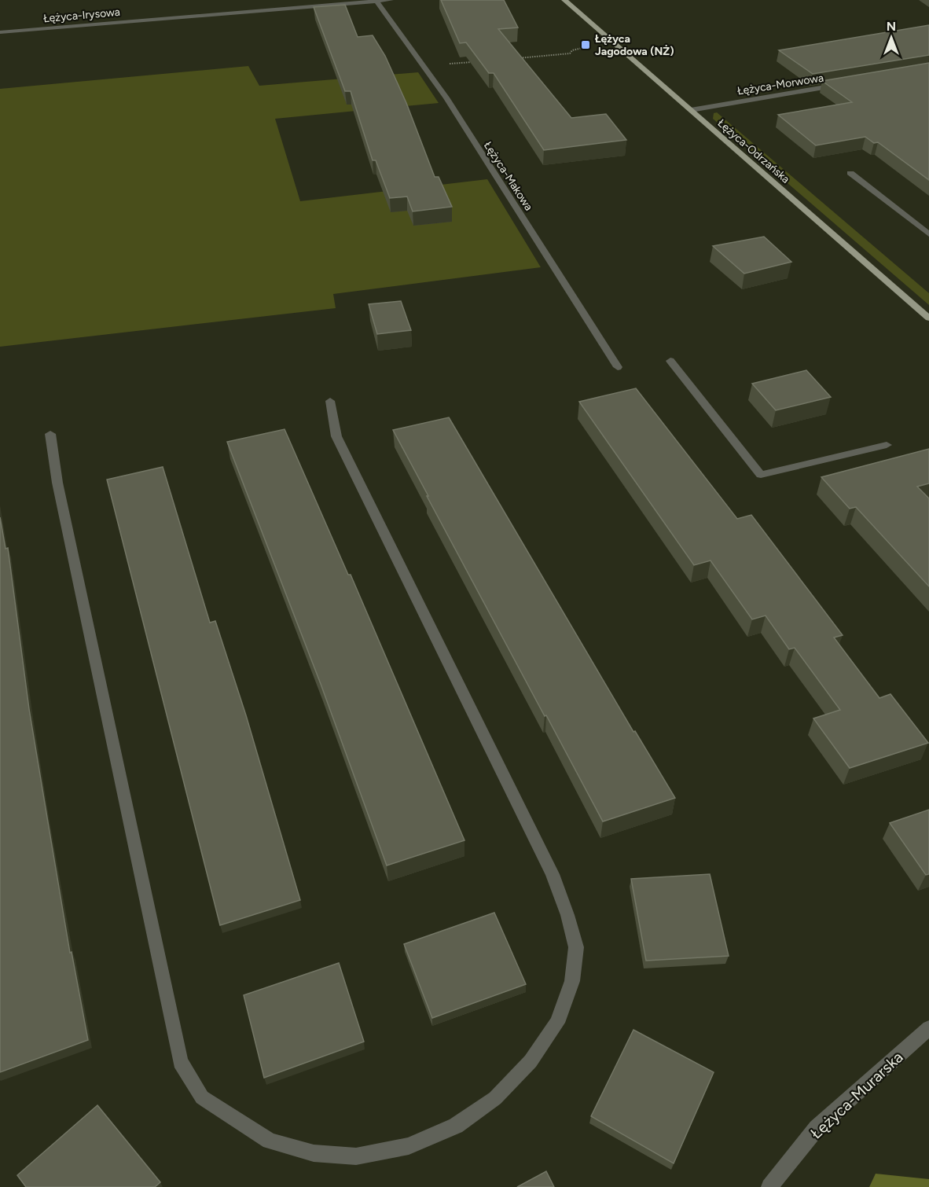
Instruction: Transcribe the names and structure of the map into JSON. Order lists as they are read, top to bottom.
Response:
{
  "streets": {
    "main road": ["Łężyca-Odrzańska"],
    "street": [
      "Łężyca-Irysowa",
      "Łężyca-Morwowa",
      "Łężyca-Makowa",
      "Łężyca-Murarska"
    ]
  },
  "crossings": [
    ["Łężyca-Irysowa", "Łężyca-Makowa"],
    ["Łężyca-Morwowa", "Łężyca-Odrzańska"]
  ],
  "places": {
    "transit": ["Łężyca Jagodowa (NŻ)"]
  },
  "north": "top"
}
